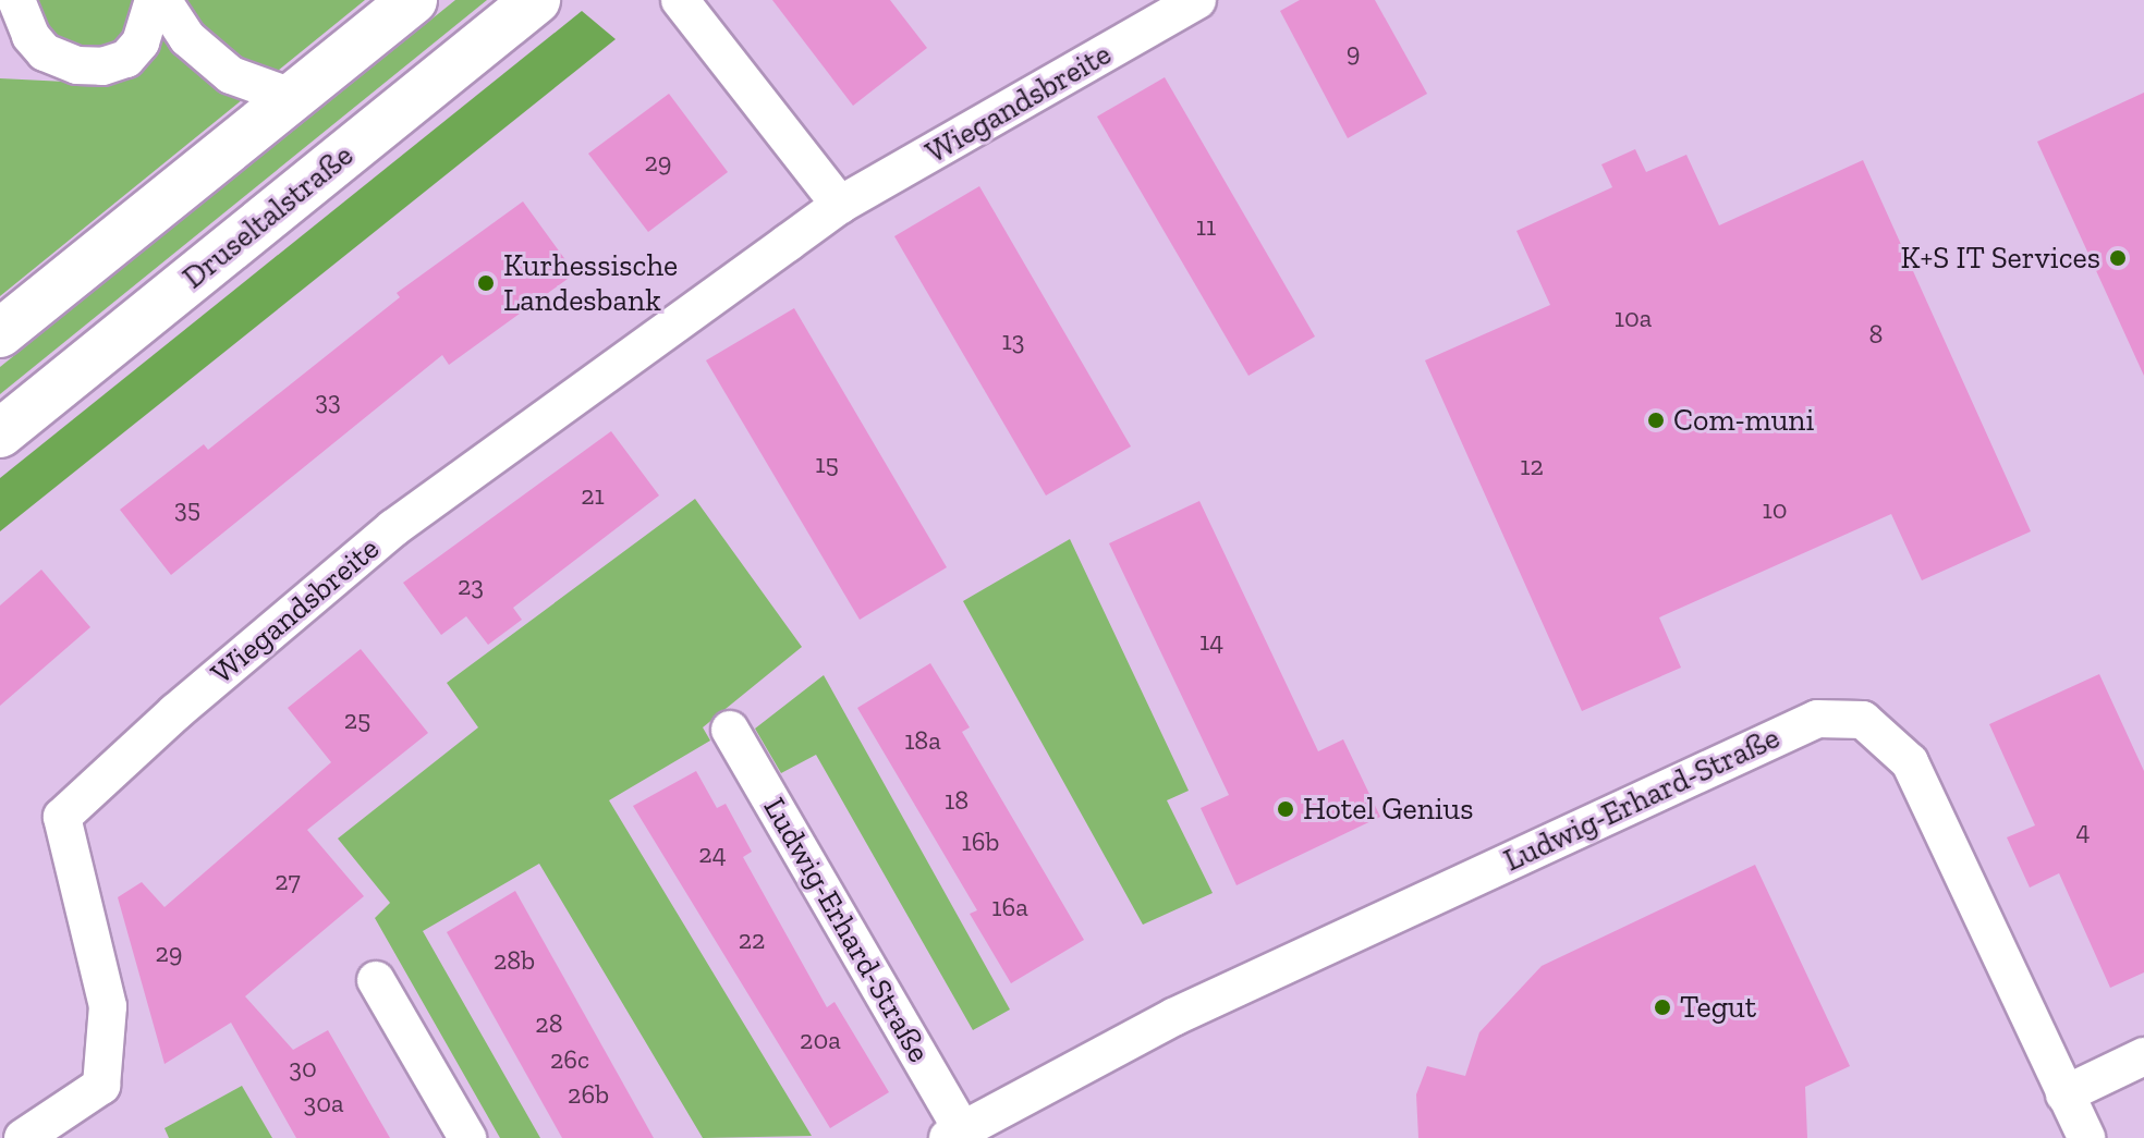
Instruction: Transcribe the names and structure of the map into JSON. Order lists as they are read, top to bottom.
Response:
{
  "streets": {
    "main road": ["Druseltalstraße"],
    "street": ["Wiegandsbreite", "Ludwig-Erhard-Straße"]
  },
  "places": [
    "K+S IT Services",
    "Kurhessische Landesbank",
    "Com-muni",
    "Hotel Genius",
    "Tegut"
  ],
  "house_numbers": [
    "9",
    "29",
    "11",
    "10a",
    "8",
    "13",
    "33",
    "15",
    "12",
    "21",
    "35",
    "10",
    "23",
    "14",
    "25",
    "18a",
    "18",
    "4",
    "16b",
    "24",
    "27",
    "16a",
    "22",
    "29",
    "28b",
    "28",
    "20a",
    "26c",
    "30",
    "26b",
    "30a"
  ]
}
